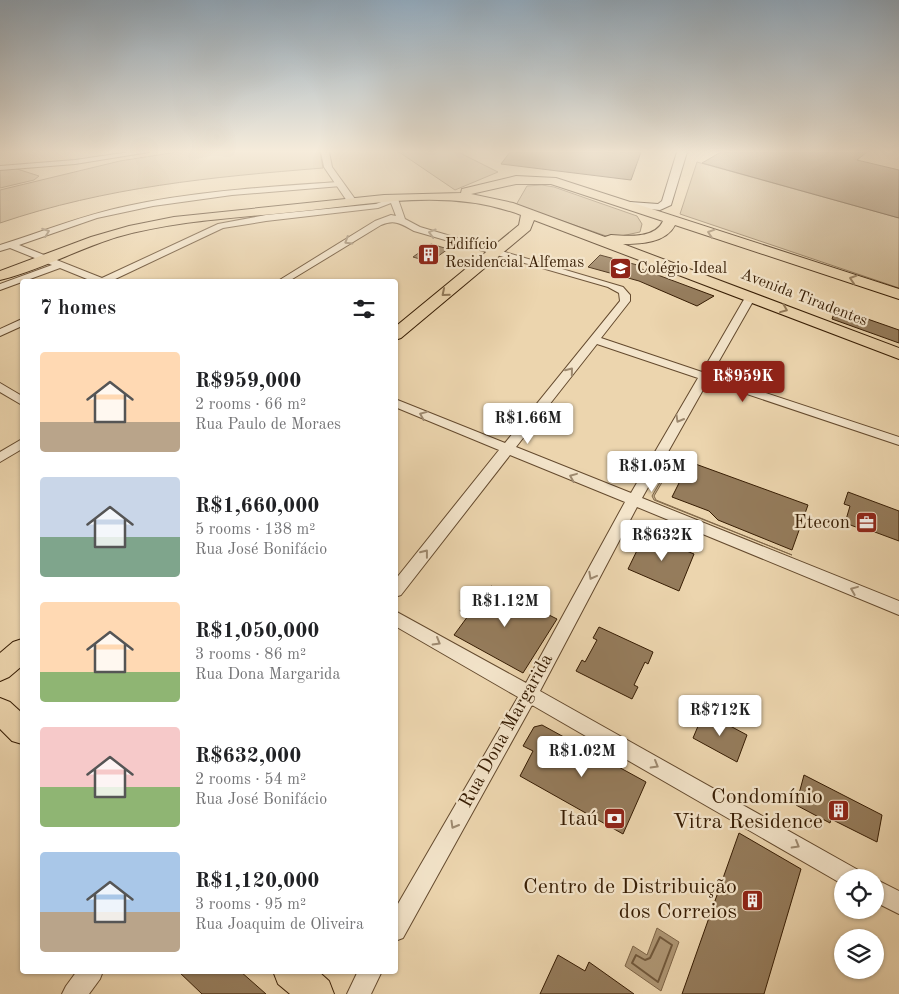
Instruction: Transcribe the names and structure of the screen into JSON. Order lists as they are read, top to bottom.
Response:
{
  "streets": {
    "main road": ["Avenida Tiradentes"],
    "street": ["Rua Dona Margarida"]
  },
  "crossings": [
    ["Avenida Tiradentes", "Rua Dona Margarida"]
  ],
  "one_way": ["Rua Dona Margarida"],
  "places": {
    "building": ["Edifício Residencial Alfemas", "Condomínio Vitra Residence", "Centro de Distribuição dos Correios"],
    "school or university": ["Colégio Ideal"],
    "office": ["Etecon"],
    "bank": ["Itaú"]
  },
  "page": {
    "heading": "7 homes",
    "list": [
      {
        "name": "R$959,000",
        "note": "2 rooms · 66 m² · Rua Paulo de Moraes"
      },
      {
        "name": "R$1,660,000",
        "note": "5 rooms · 138 m² · Rua José Bonifácio"
      },
      {
        "name": "R$1,050,000",
        "note": "3 rooms · 86 m² · Rua Dona Margarida"
      },
      {
        "name": "R$632,000",
        "note": "2 rooms · 54 m² · Rua José Bonifácio"
      },
      {
        "name": "R$1,120,000",
        "note": "3 rooms · 95 m² · Rua Joaquim de Oliveira"
      }
    ],
    "price": [
      "R$959K",
      "R$1.66M",
      "R$1.05M",
      "R$632K",
      "R$1.12M",
      "R$712K",
      "R$1.02M"
    ]
  }
}
